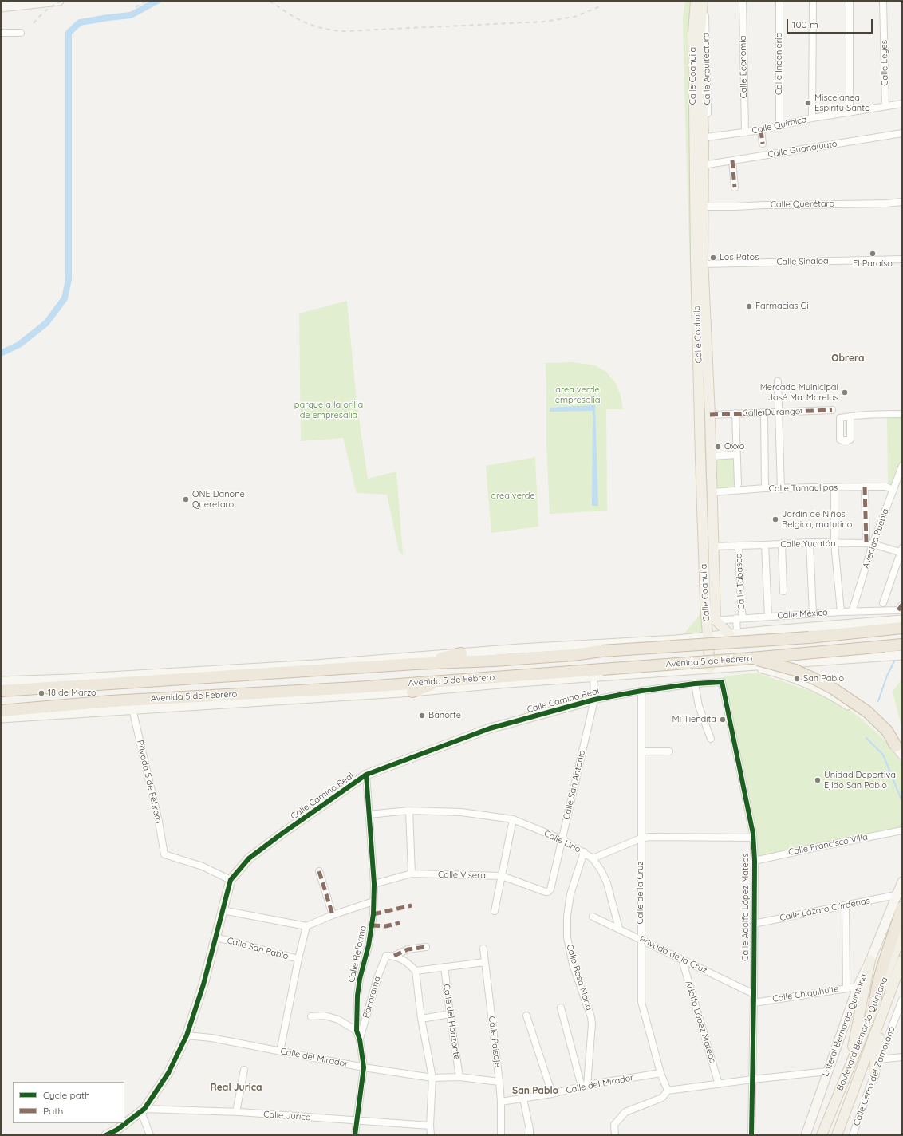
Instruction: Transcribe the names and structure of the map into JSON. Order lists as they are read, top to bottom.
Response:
{
  "streets": {
    "highway": ["Avenida 5 de Febrero"],
    "main road": [
      "Calle Coahuila",
      "Calle Camino Real",
      "Lateral Bernardo Quintana",
      "Boulevard Bernardo Quintana"
    ],
    "street": [
      "Calle Leyes",
      "Calle Ingeniería",
      "Calle Economía",
      "Calle Química",
      "Calle Guanajuato",
      "Calle Querétaro",
      "Calle Sinaloa",
      "Calle Durango",
      "Calle Tamaulipas",
      "Avenida Puebla",
      "Calle Yucatán",
      "Calle Tabasco",
      "Calle México",
      "Privada 5 de Febrero",
      "Calle San Antonio",
      "Calle Lirio",
      "Calle Francisco Villa",
      "Calle Visera",
      "Calle de la Cruz",
      "Calle Adolfo López Mateos",
      "Calle Lázaro Cárdenas",
      "Calle San Pablo",
      "Calle Reforma",
      "Privada de la Cruz",
      "Calle Rosa María",
      "Calle Chiquihuite",
      "Panorama",
      "Calle del Horizonte",
      "Adolfo López Mateos",
      "Calle Paisaje",
      "Calle del Mirador",
      "Calle Cerro del Zamorano",
      "Calle Jurica"
    ]
  },
  "crossings": [
    ["Calle Leyes", "Calle Química"],
    ["Calle Ingeniería", "Calle Química"],
    ["Calle Economía", "Calle Química"],
    ["Calle Coahuila", "Calle Química"],
    ["Calle Coahuila", "Calle Guanajuato"],
    ["Calle Coahuila", "Calle Querétaro"],
    ["Calle Coahuila", "Calle Sinaloa"],
    ["Calle Coahuila", "Calle Durango"],
    ["Calle Coahuila", "Calle Tamaulipas"],
    ["Calle Coahuila", "Calle Yucatán"],
    ["Calle Coahuila", "Calle Tabasco"],
    ["Calle Coahuila", "Calle México"],
    ["Calle Coahuila", "Avenida 5 de Febrero"],
    ["Calle Tamaulipas", "Avenida Puebla"],
    ["Avenida Puebla", "Calle Yucatán"],
    ["Avenida Puebla", "Calle México"],
    ["Calle Yucatán", "Calle Tabasco"],
    ["Calle Tabasco", "Calle México"],
    ["Calle Tabasco", "Avenida 5 de Febrero"],
    ["Avenida 5 de Febrero", "Privada 5 de Febrero"],
    ["Avenida 5 de Febrero", "Calle San Antonio"],
    ["Calle Camino Real", "Privada 5 de Febrero"],
    ["Calle Camino Real", "Calle San Antonio"],
    ["Calle Camino Real", "Calle de la Cruz"],
    ["Calle Camino Real", "Calle Adolfo López Mateos"],
    ["Calle Camino Real", "Calle San Pablo"],
    ["Calle Camino Real", "Calle Reforma"],
    ["Calle Camino Real", "Calle del Mirador"],
    ["Calle Camino Real", "Calle Jurica"],
    ["Calle San Antonio", "Calle Lirio"],
    ["Calle San Antonio", "Calle Visera"],
    ["Calle Lirio", "Calle Reforma"],
    ["Calle Lirio", "Privada de la Cruz"],
    ["Calle Lirio", "Calle Rosa María"],
    ["Calle Francisco Villa", "Calle Adolfo López Mateos"],
    ["Calle Visera", "Calle Reforma"],
    ["Calle de la Cruz", "Privada de la Cruz"],
    ["Calle de la Cruz", "Calle del Mirador"],
    ["Calle Adolfo López Mateos", "Calle Lázaro Cárdenas"],
    ["Calle Adolfo López Mateos", "Privada de la Cruz"],
    ["Calle Adolfo López Mateos", "Calle Chiquihuite"],
    ["Calle Lázaro Cárdenas", "Lateral Bernardo Quintana"],
    ["Calle Reforma", "Panorama"],
    ["Calle Reforma", "Calle del Mirador"],
    ["Calle Reforma", "Calle Jurica"],
    ["Privada de la Cruz", "Adolfo López Mateos"],
    ["Calle Rosa María", "Calle del Mirador"],
    ["Calle Chiquihuite", "Lateral Bernardo Quintana"],
    ["Calle del Horizonte", "Calle del Mirador"],
    ["Calle Paisaje", "Calle del Mirador"]
  ],
  "districts": ["Obrera", "Real Jurica", "San Pablo"],
  "parks": ["area verde empresalia", "parque a la orilla de empresalia", "area verde"],
  "places": [
    "Miscelánea Espíritu Santo",
    "El Paraíso",
    "Los Patos",
    "Farmacias Gi",
    "Mercado Muinicipal José Ma. Morelos",
    "Oxxo",
    "ONE Danone Queretaro",
    "Jardín de Niños Belgica, matutino",
    "San Pablo",
    "18 de Marzo",
    "Banorte",
    "Mi Tiendita",
    "Unidad Deportiva Ejido San Pablo"
  ],
  "legend": ["Cycle path", "Path"],
  "scale_bar": "100 m"
}
